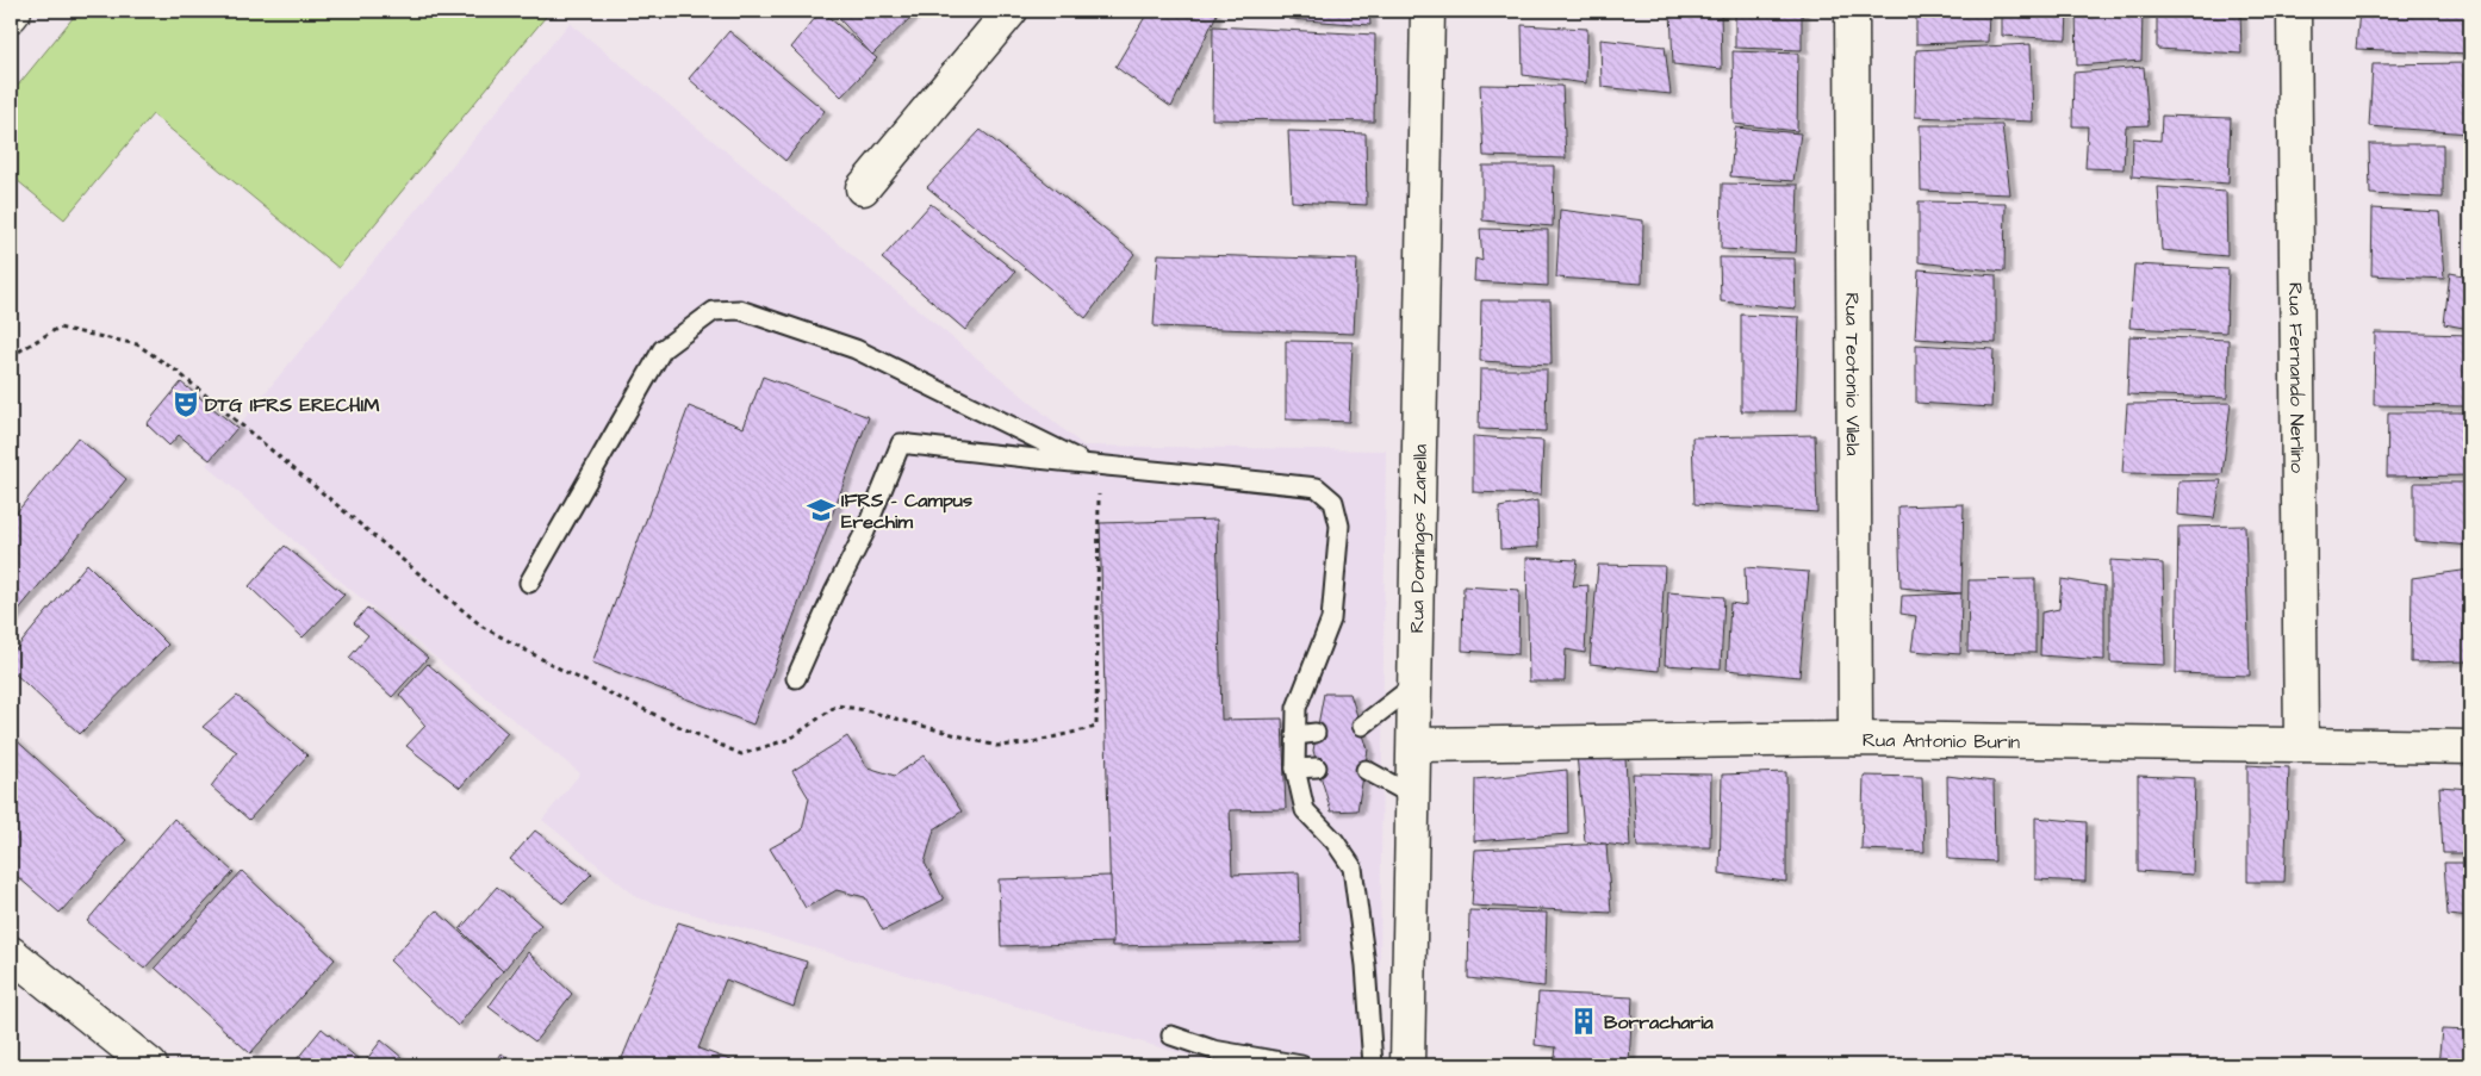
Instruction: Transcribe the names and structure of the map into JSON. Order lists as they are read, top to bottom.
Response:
{
  "streets": {
    "street": [
      "Rua Teotonio Vilela",
      "Rua Fernando Nerlino",
      "Rua Domingos Zanella",
      "Rua Antonio Burin"
    ]
  },
  "crossings": [
    ["Rua Teotonio Vilela", "Rua Antonio Burin"],
    ["Rua Fernando Nerlino", "Rua Antonio Burin"],
    ["Rua Domingos Zanella", "Rua Antonio Burin"]
  ],
  "places": {
    "theatre": ["DTG IFRS ERECHIM"],
    "school or university": ["IFRS - Campus Erechim"],
    "building": ["Borracharia"]
  }
}
